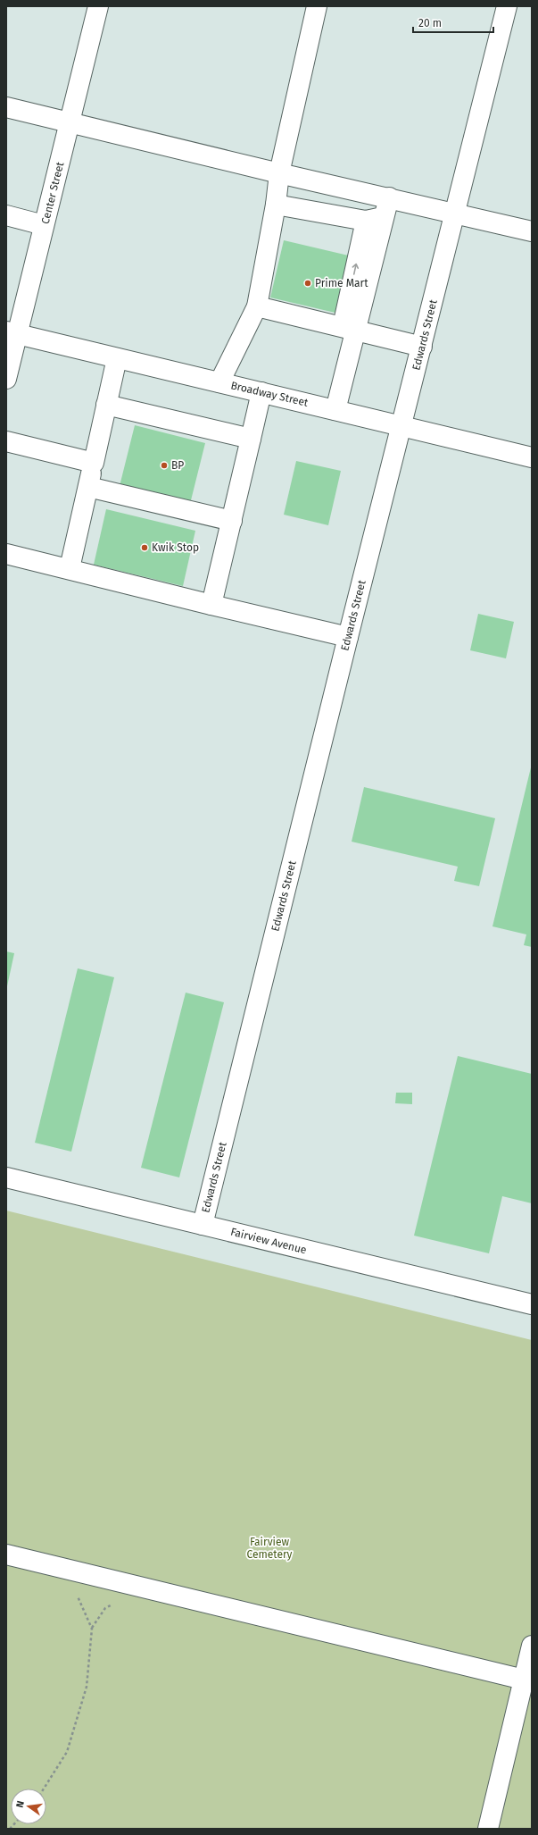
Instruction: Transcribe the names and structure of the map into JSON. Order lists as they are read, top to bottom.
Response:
{
  "streets": {
    "street": [
      "Center Street",
      "Edwards Street",
      "Broadway Street",
      "Fairview Avenue"
    ]
  },
  "crossings": [
    ["Center Street", "Broadway Street"],
    ["Edwards Street", "Broadway Street"],
    ["Edwards Street", "Fairview Avenue"]
  ],
  "parks": ["Fairview Cemetery"],
  "places": ["Prime Mart", "BP", "Kwik Stop"],
  "scale_bar": "20 m",
  "north": "left"
}
